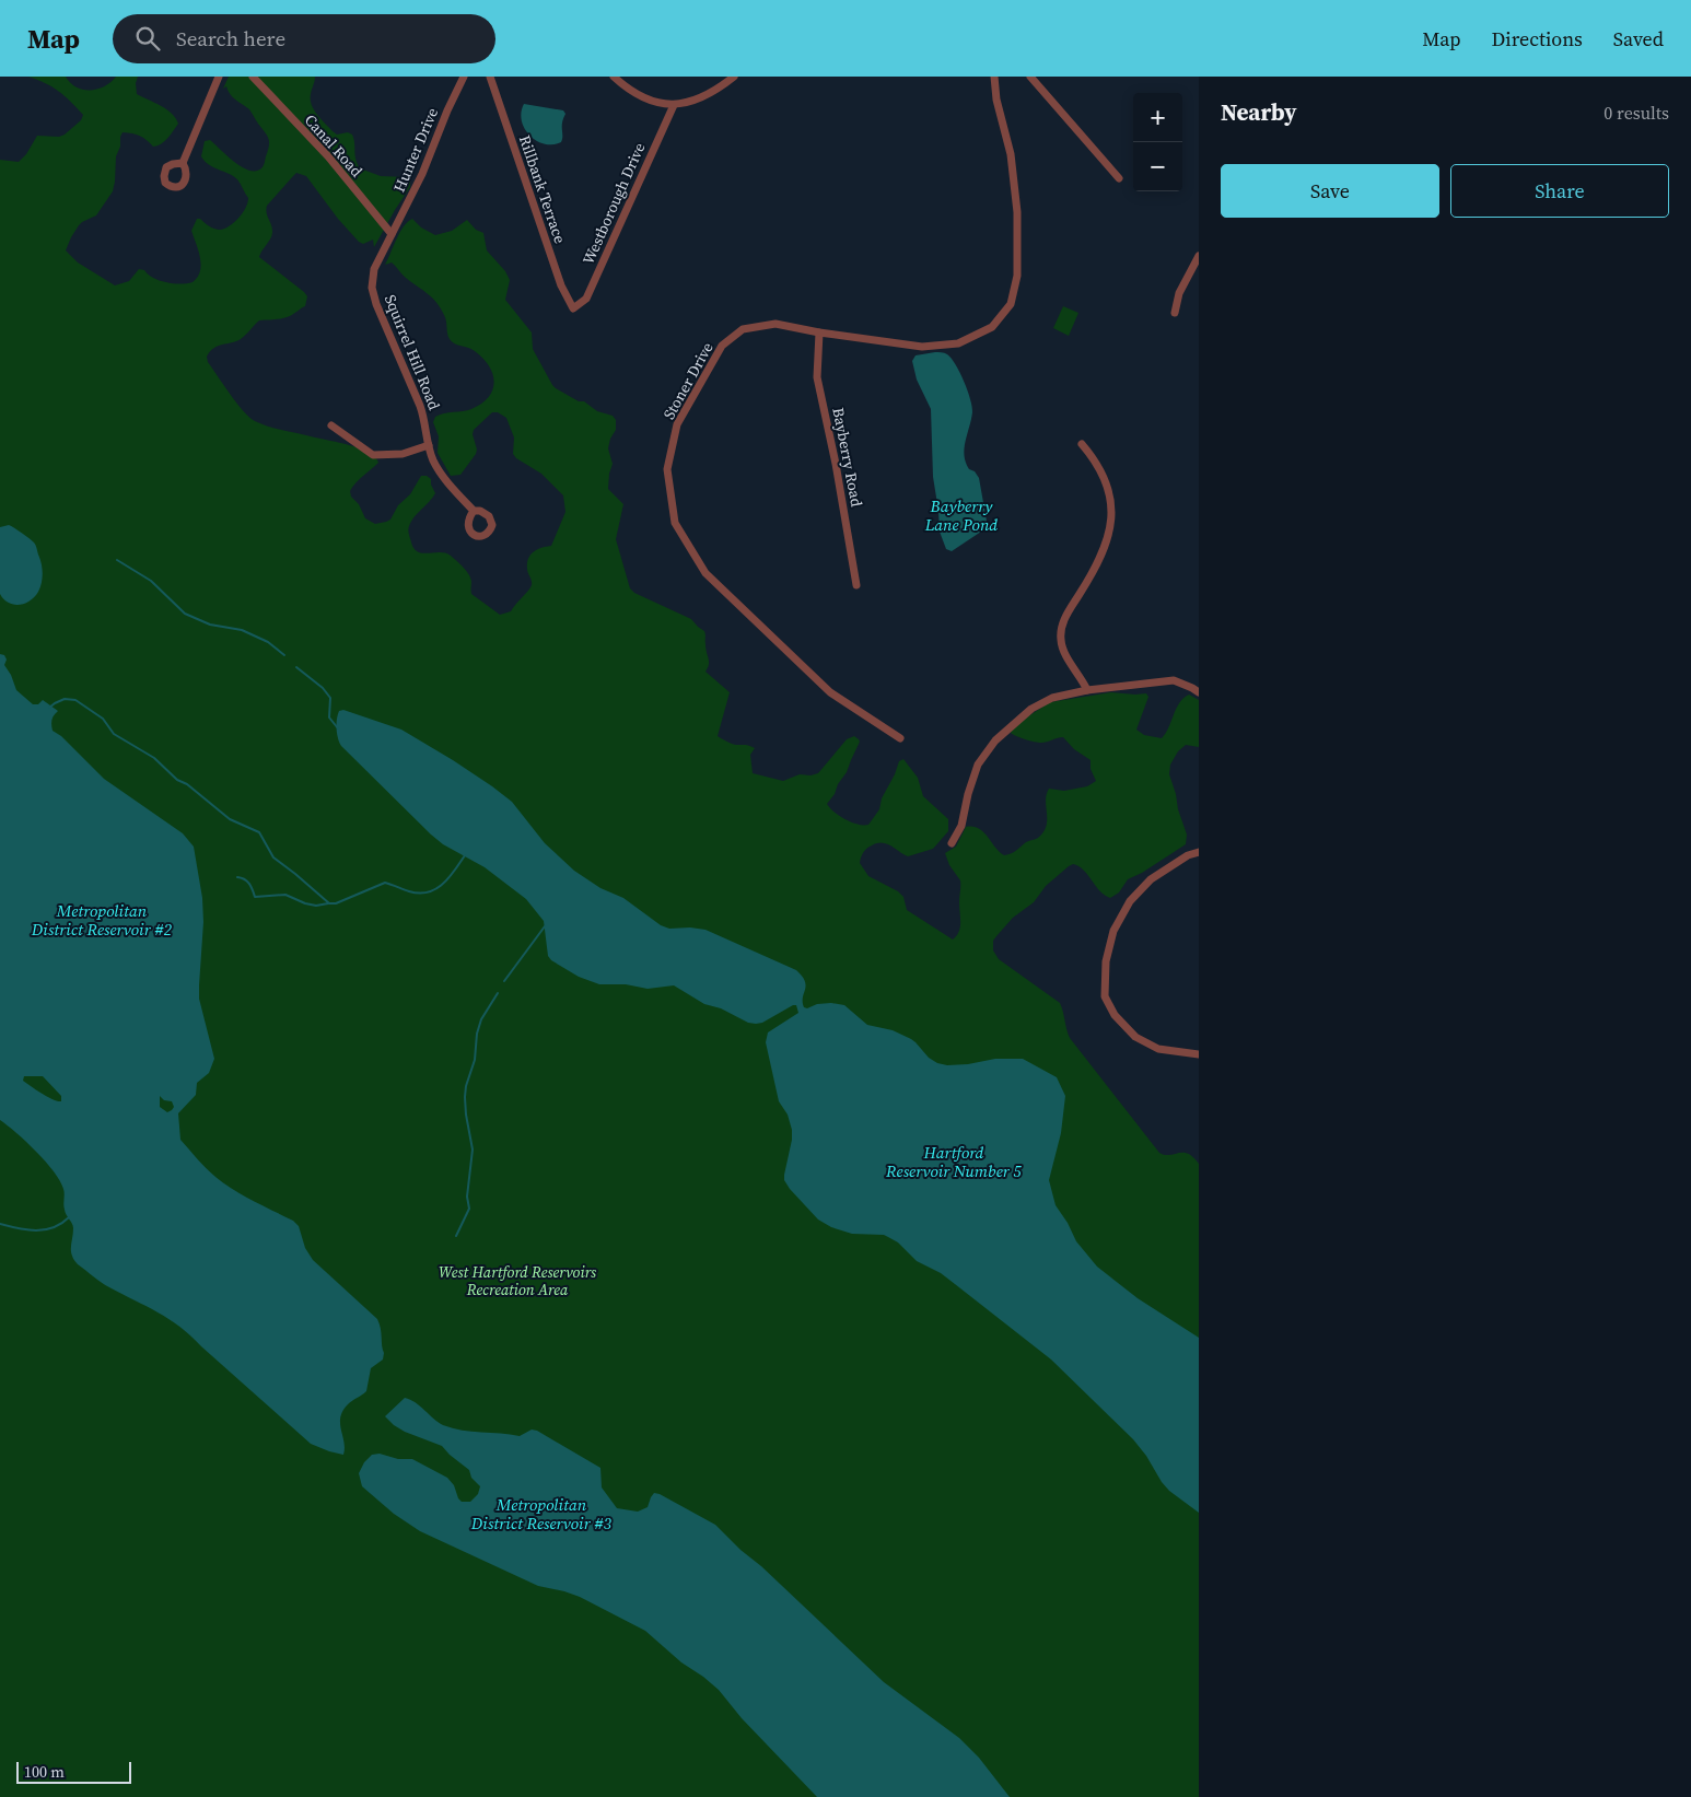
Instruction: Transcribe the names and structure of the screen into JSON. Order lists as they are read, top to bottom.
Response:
{
  "streets": {
    "street": [
      "Canal Road",
      "Hunter Drive",
      "Rillbank Terrace",
      "Westborough Drive",
      "Squirrel Hill Road",
      "Stoner Drive",
      "Bayberry Road"
    ]
  },
  "crossings": [
    ["Canal Road", "Hunter Drive"],
    ["Canal Road", "Squirrel Hill Road"],
    ["Hunter Drive", "Squirrel Hill Road"],
    ["Rillbank Terrace", "Westborough Drive"],
    ["Stoner Drive", "Bayberry Road"]
  ],
  "water": [
    "Bayberry Lane Pond",
    "Metropolitan District Reservoir #2",
    "Hartford Reservoir Number 5",
    "Metropolitan District Reservoir #3"
  ],
  "parks": ["West Hartford Reservoirs Recreation Area"],
  "scale_bar": "100 m",
  "page": {
    "header": "Map",
    "search": "Search here",
    "nav": ["Map", "Directions", "Saved"],
    "heading": ["Nearby", "0 results"],
    "map_buttons": ["+", "−"],
    "buttons": ["Save", "Share"],
    "scale": "100 m"
  }
}
